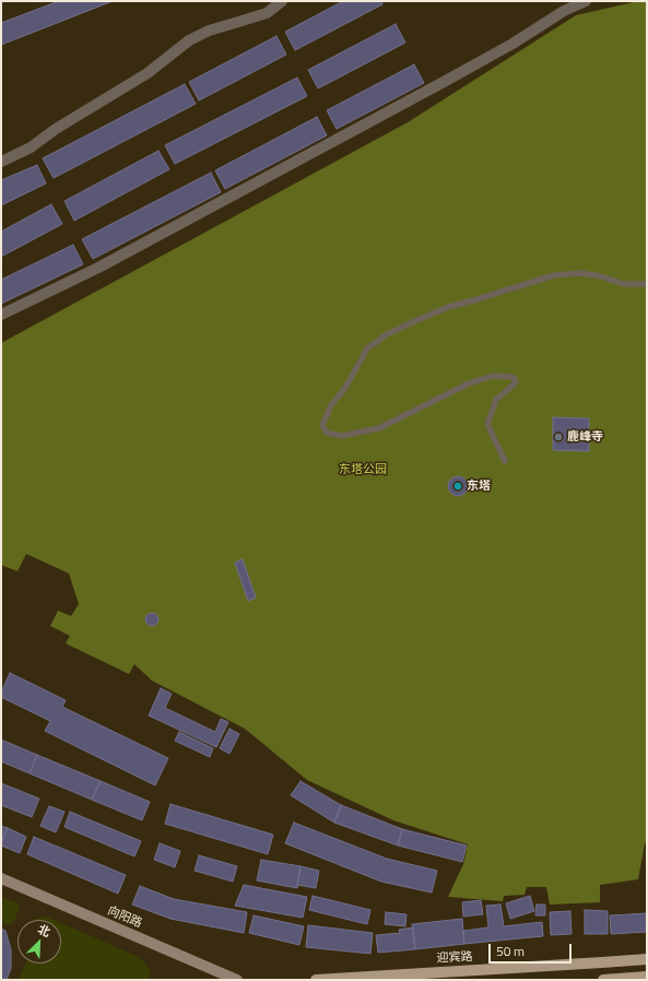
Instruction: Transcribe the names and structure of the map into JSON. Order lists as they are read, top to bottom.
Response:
{
  "streets": {
    "main road": ["向阳路", "迎宾路"]
  },
  "parks": ["东塔公园"],
  "places": ["鹿峰寺", "东塔"],
  "scale_bar": "50 m",
  "north": "top right"
}
